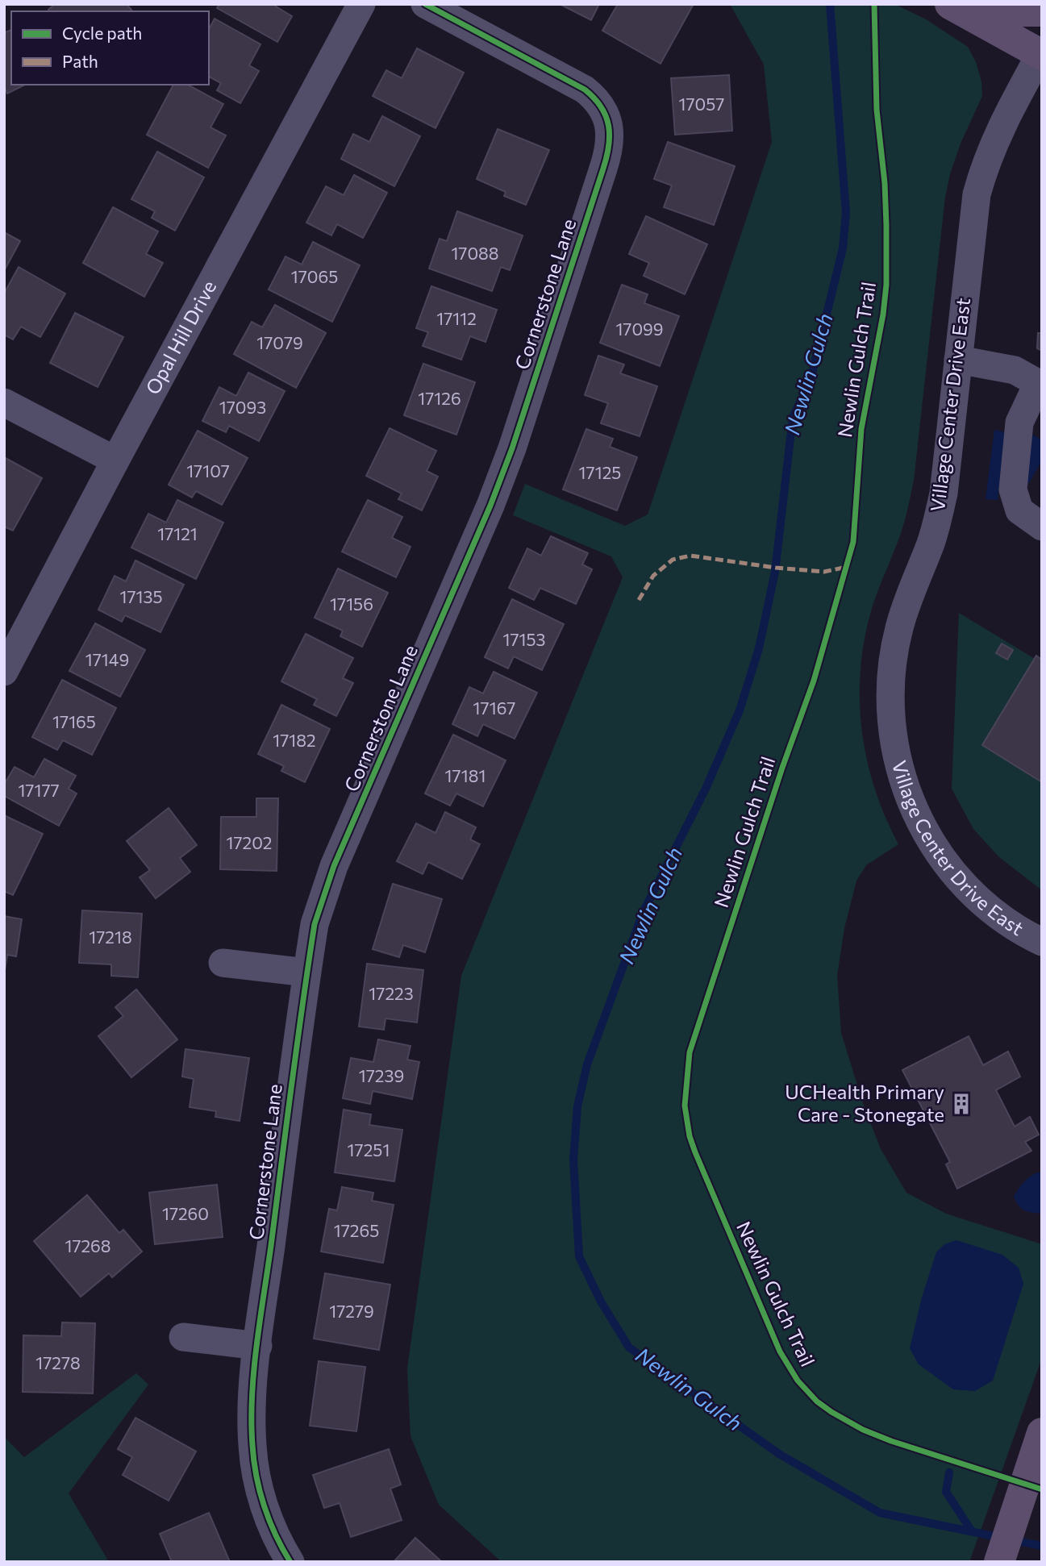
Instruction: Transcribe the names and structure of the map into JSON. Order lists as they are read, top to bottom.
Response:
{
  "streets": {
    "street": ["Cornerstone Lane", "Opal Hill Drive", "Village Center Drive East"],
    "cycle path": ["Newlin Gulch Trail"]
  },
  "water": ["Newlin Gulch"],
  "places": {
    "building": ["UCHealth Primary Care - Stonegate"]
  },
  "house_numbers": [
    "17057",
    "17088",
    "17065",
    "17112",
    "17099",
    "17079",
    "17126",
    "17093",
    "17107",
    "17125",
    "17121",
    "17135",
    "17156",
    "17153",
    "17149",
    "17167",
    "17165",
    "17182",
    "17181",
    "17177",
    "17202",
    "17218",
    "17223",
    "17239",
    "17251",
    "17260",
    "17265",
    "17268",
    "17279",
    "17278"
  ],
  "legend": ["Cycle path", "Path"]
}
